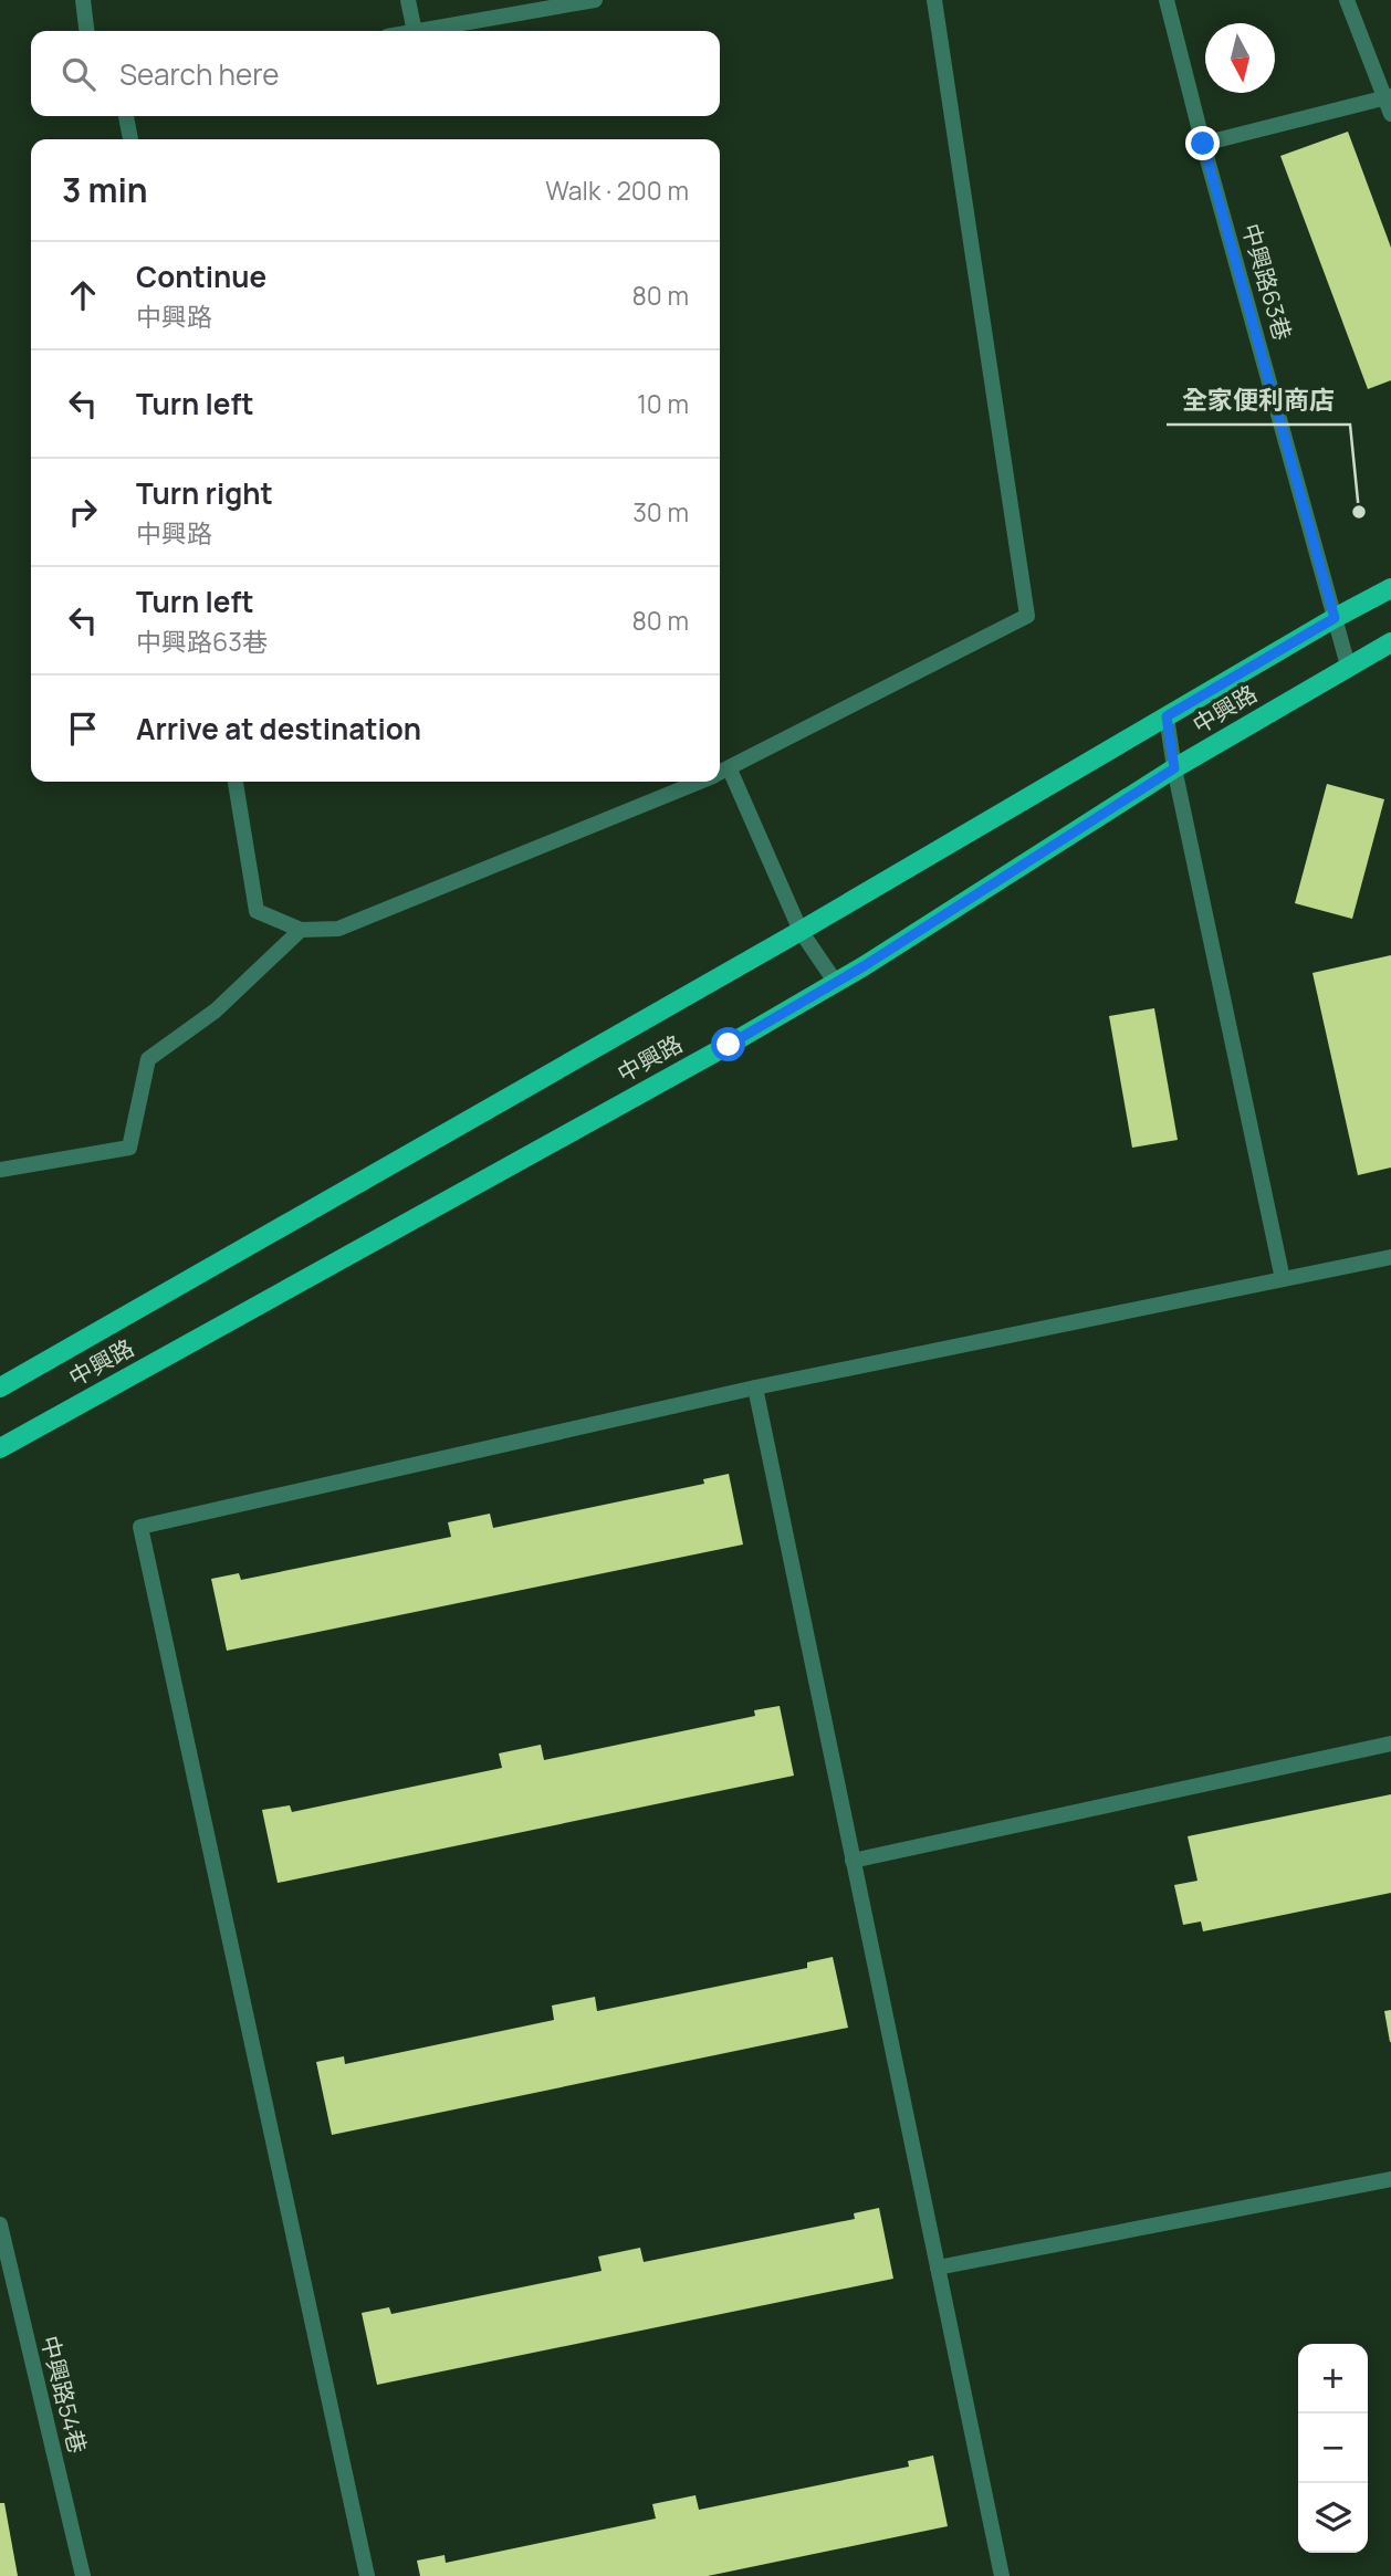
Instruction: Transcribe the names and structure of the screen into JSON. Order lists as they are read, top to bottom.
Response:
{
  "streets": {
    "main road": ["中興路"],
    "street": ["中興路63巷", "中興路54巷"]
  },
  "crossings": [
    ["中興路63巷", "中興路"]
  ],
  "places": ["全家便利商店"],
  "north": "bottom",
  "page": {
    "search": "Search here",
    "heading": ["3 min", "Walk · 200 m"],
    "list": [
      ["Continue", "中興路", "80 m"],
      ["Turn left", "10 m"],
      ["Turn right", "中興路", "30 m"],
      ["Turn left", "中興路63巷", "80 m"],
      "Arrive at destination"
    ],
    "map_buttons": ["+", "−"]
  }
}
